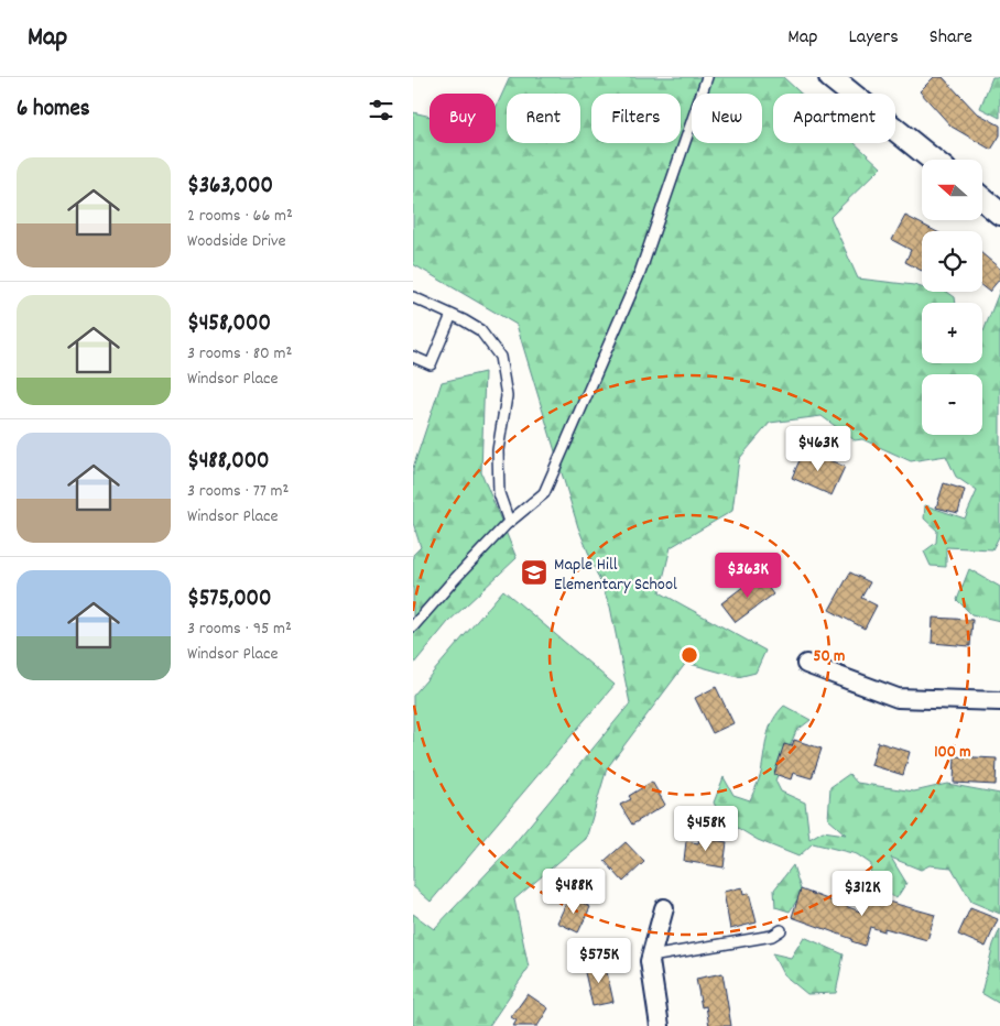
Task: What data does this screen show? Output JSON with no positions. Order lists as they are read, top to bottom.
{
  "places": {
    "school or university": ["Maple Hill Elementary School"]
  },
  "north": "left",
  "page": {
    "header": "Map",
    "nav": ["Map", "Layers", "Share"],
    "heading": "6 homes",
    "chip": [
      "Buy",
      "Rent",
      "Filters",
      "New",
      "Apartment"
    ],
    "list": [
      {
        "name": "$363,000",
        "note": "2 rooms · 66 m² · Woodside Drive"
      },
      {
        "name": "$458,000",
        "note": "3 rooms · 80 m² · Windsor Place"
      },
      {
        "name": "$488,000",
        "note": "3 rooms · 77 m² · Windsor Place"
      },
      {
        "name": "$575,000",
        "note": "3 rooms · 95 m² · Windsor Place"
      }
    ],
    "map_buttons": ["+", "−"],
    "price": [
      "$463K",
      "$363K",
      "$458K",
      "$488K",
      "$312K",
      "$575K"
    ]
  },
  "rings": ["50 m", "100 m"]
}
